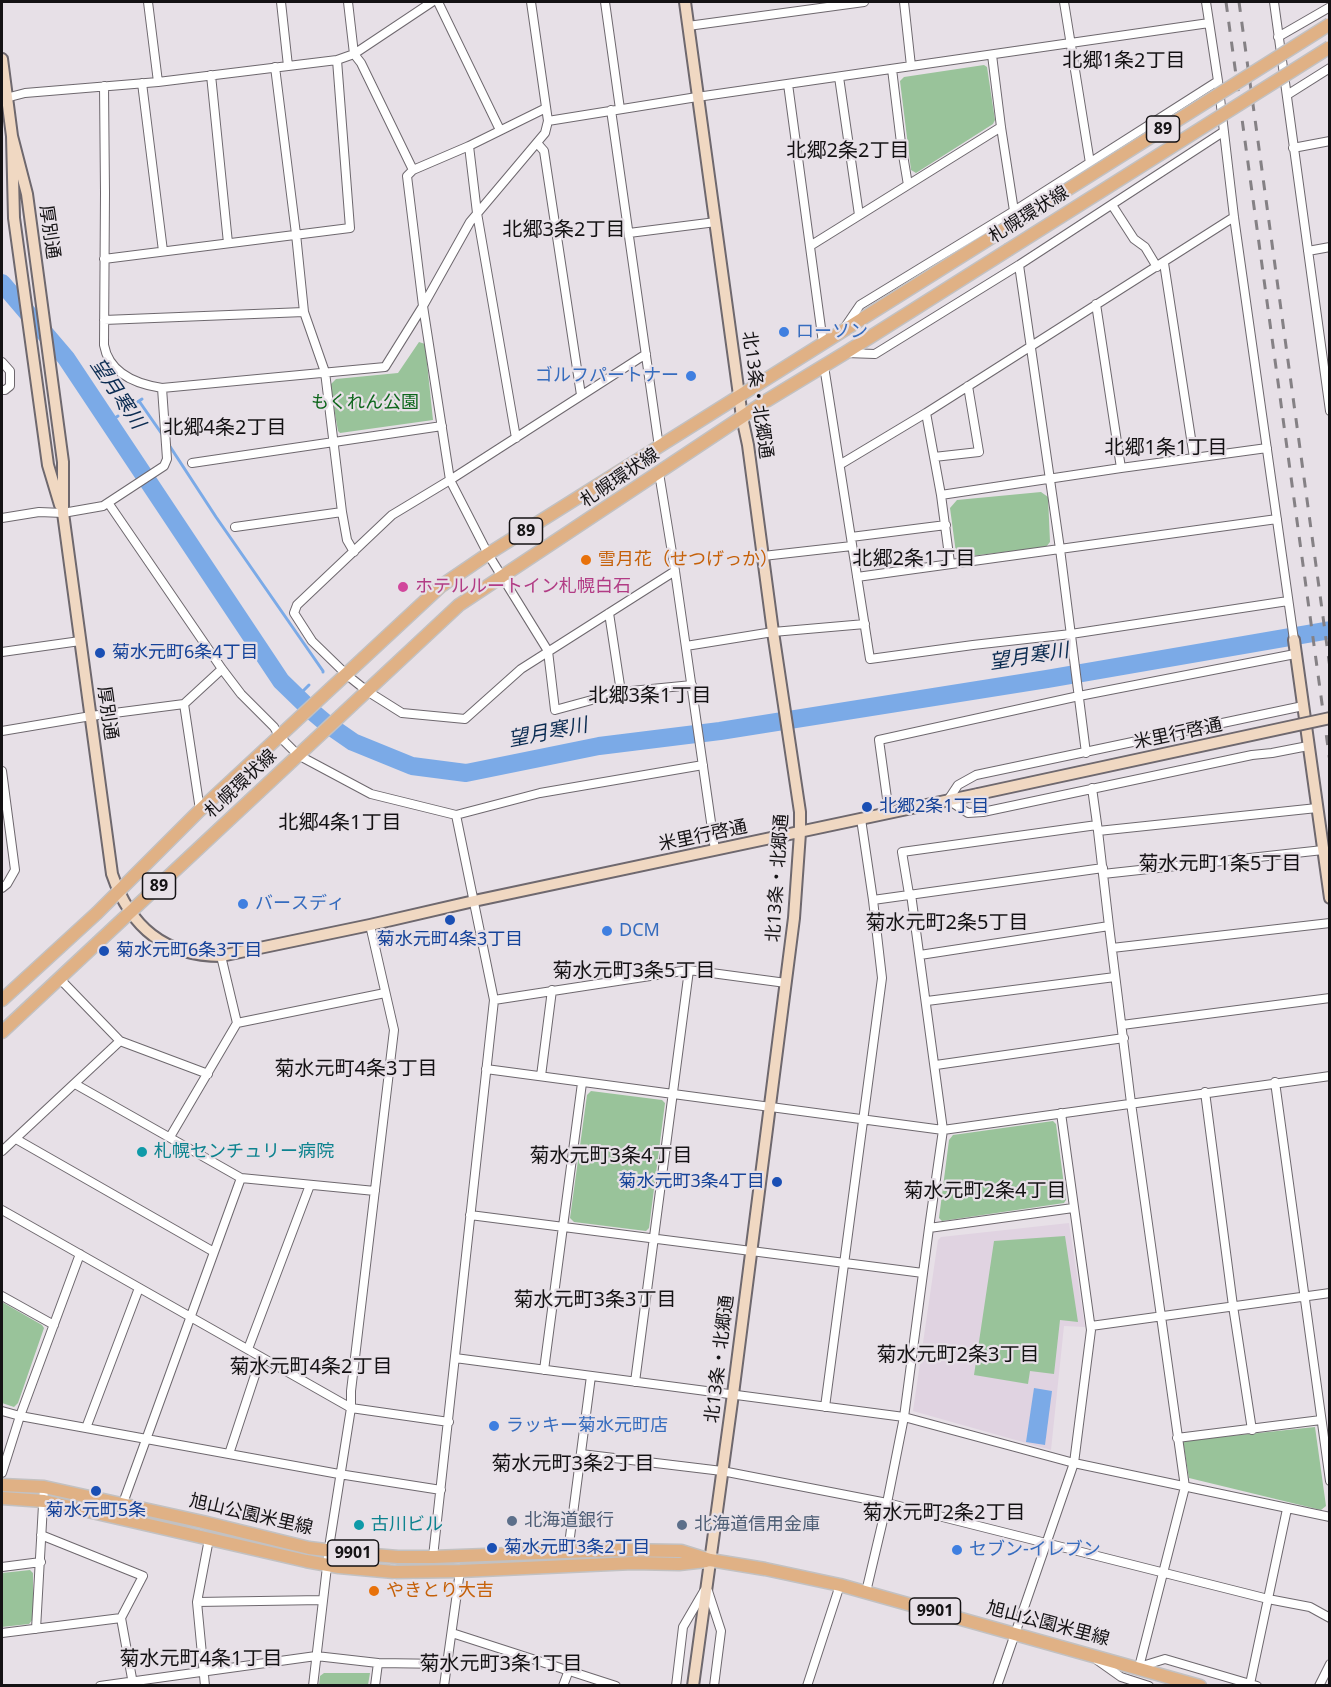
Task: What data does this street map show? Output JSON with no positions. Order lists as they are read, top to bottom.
{
  "streets": {
    "main road": [
      "89",
      "札幌環状線",
      "旭山公園米里線",
      "9901"
    ],
    "street": ["厚別通", "北13条・北郷通", "米里行啓通"]
  },
  "crossings": [
    ["札幌環状線", "厚別通"],
    ["札幌環状線", "北13条・北郷通"],
    ["札幌環状線", "米里行啓通"],
    ["厚別通", "米里行啓通"],
    ["北13条・北郷通", "米里行啓通"],
    ["北13条・北郷通", "旭山公園米里線"]
  ],
  "districts": [
    "北郷1条2丁目",
    "北郷2条2丁目",
    "北郷3条2丁目",
    "北郷4条2丁目",
    "北郷1条1丁目",
    "北郷2条1丁目",
    "北郷3条1丁目",
    "北郷4条1丁目",
    "菊水元町1条5丁目",
    "菊水元町2条5丁目",
    "菊水元町3条5丁目",
    "菊水元町4条3丁目",
    "菊水元町3条4丁目",
    "菊水元町2条4丁目",
    "菊水元町3条3丁目",
    "菊水元町2条3丁目",
    "菊水元町4条2丁目",
    "菊水元町3条2丁目",
    "菊水元町2条2丁目",
    "菊水元町4条1丁目",
    "菊水元町3条1丁目"
  ],
  "water": ["望月寒川"],
  "parks": ["もくれん公園"],
  "places": [
    "ローソン",
    "ゴルフパートナー",
    "雪月花（せつげっか）",
    "ホテルルートイン札幌白石",
    "菊水元町6条4丁目",
    "北郷2条1丁目",
    "バースディ",
    "菊水元町4条3丁目",
    "DCM",
    "菊水元町6条3丁目",
    "札幌センチュリー病院",
    "菊水元町3条4丁目",
    "ラッキー菊水元町店",
    "菊水元町5条",
    "北海道銀行",
    "古川ビル",
    "北海道信用金庫",
    "菊水元町3条2丁目",
    "セブン-イレブン",
    "やきとり大吉"
  ]
}
